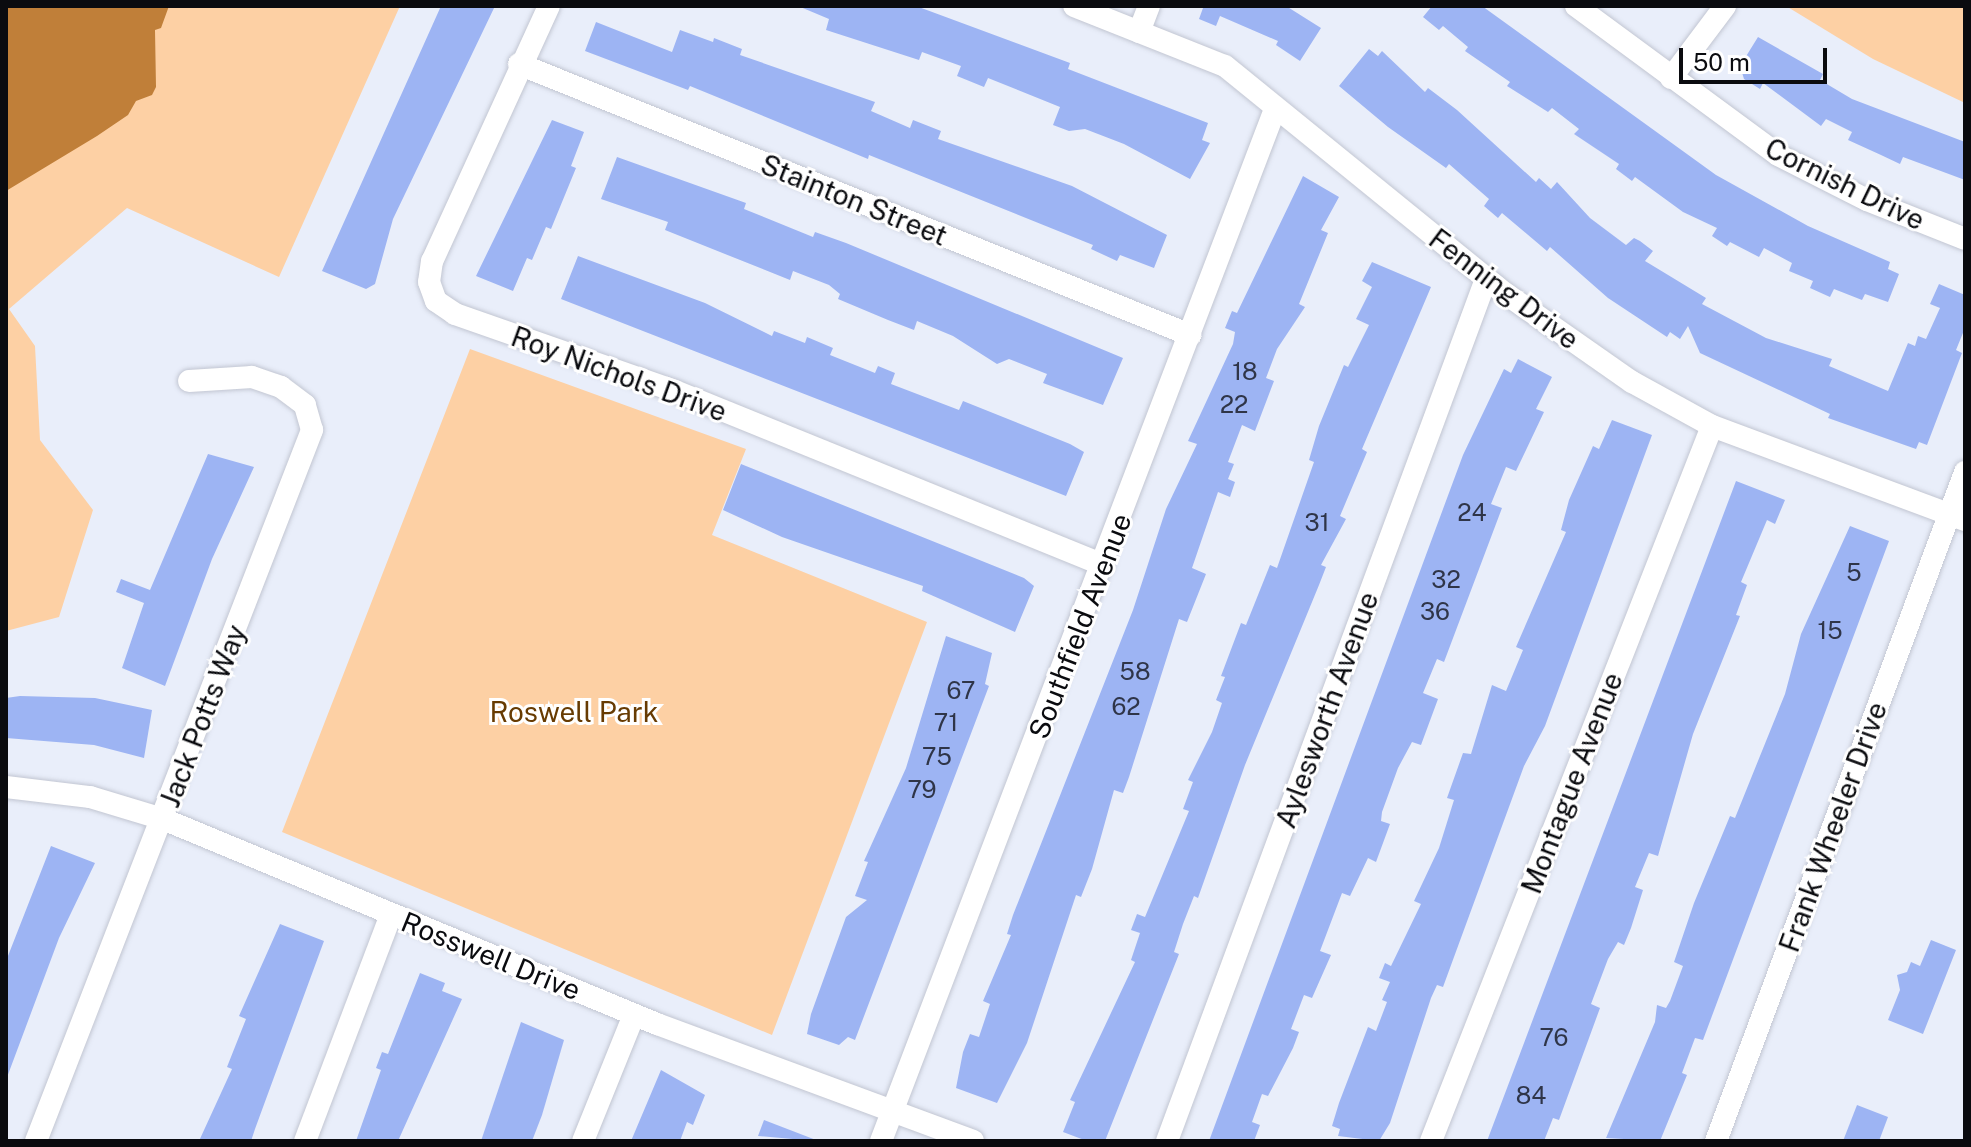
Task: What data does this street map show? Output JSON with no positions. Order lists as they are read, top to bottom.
{
  "streets": {
    "street": [
      "Cornish Drive",
      "Stainton Street",
      "Fenning Drive",
      "Roy Nichols Drive",
      "Southfield Avenue",
      "Aylesworth Avenue",
      "Jack Potts Way",
      "Montague Avenue",
      "Frank Wheeler Drive",
      "Rosswell Drive"
    ]
  },
  "crossings": [
    ["Stainton Street", "Roy Nichols Drive"],
    ["Stainton Street", "Southfield Avenue"],
    ["Fenning Drive", "Southfield Avenue"],
    ["Fenning Drive", "Aylesworth Avenue"],
    ["Fenning Drive", "Montague Avenue"],
    ["Fenning Drive", "Frank Wheeler Drive"],
    ["Roy Nichols Drive", "Southfield Avenue"],
    ["Southfield Avenue", "Rosswell Drive"],
    ["Jack Potts Way", "Rosswell Drive"]
  ],
  "parks": ["Roswell Park"],
  "house_numbers": [
    "18",
    "22",
    "24",
    "31",
    "5",
    "32",
    "36",
    "15",
    "58",
    "67",
    "62",
    "71",
    "75",
    "79",
    "76",
    "84"
  ],
  "scale_bar": "50 m"
}
